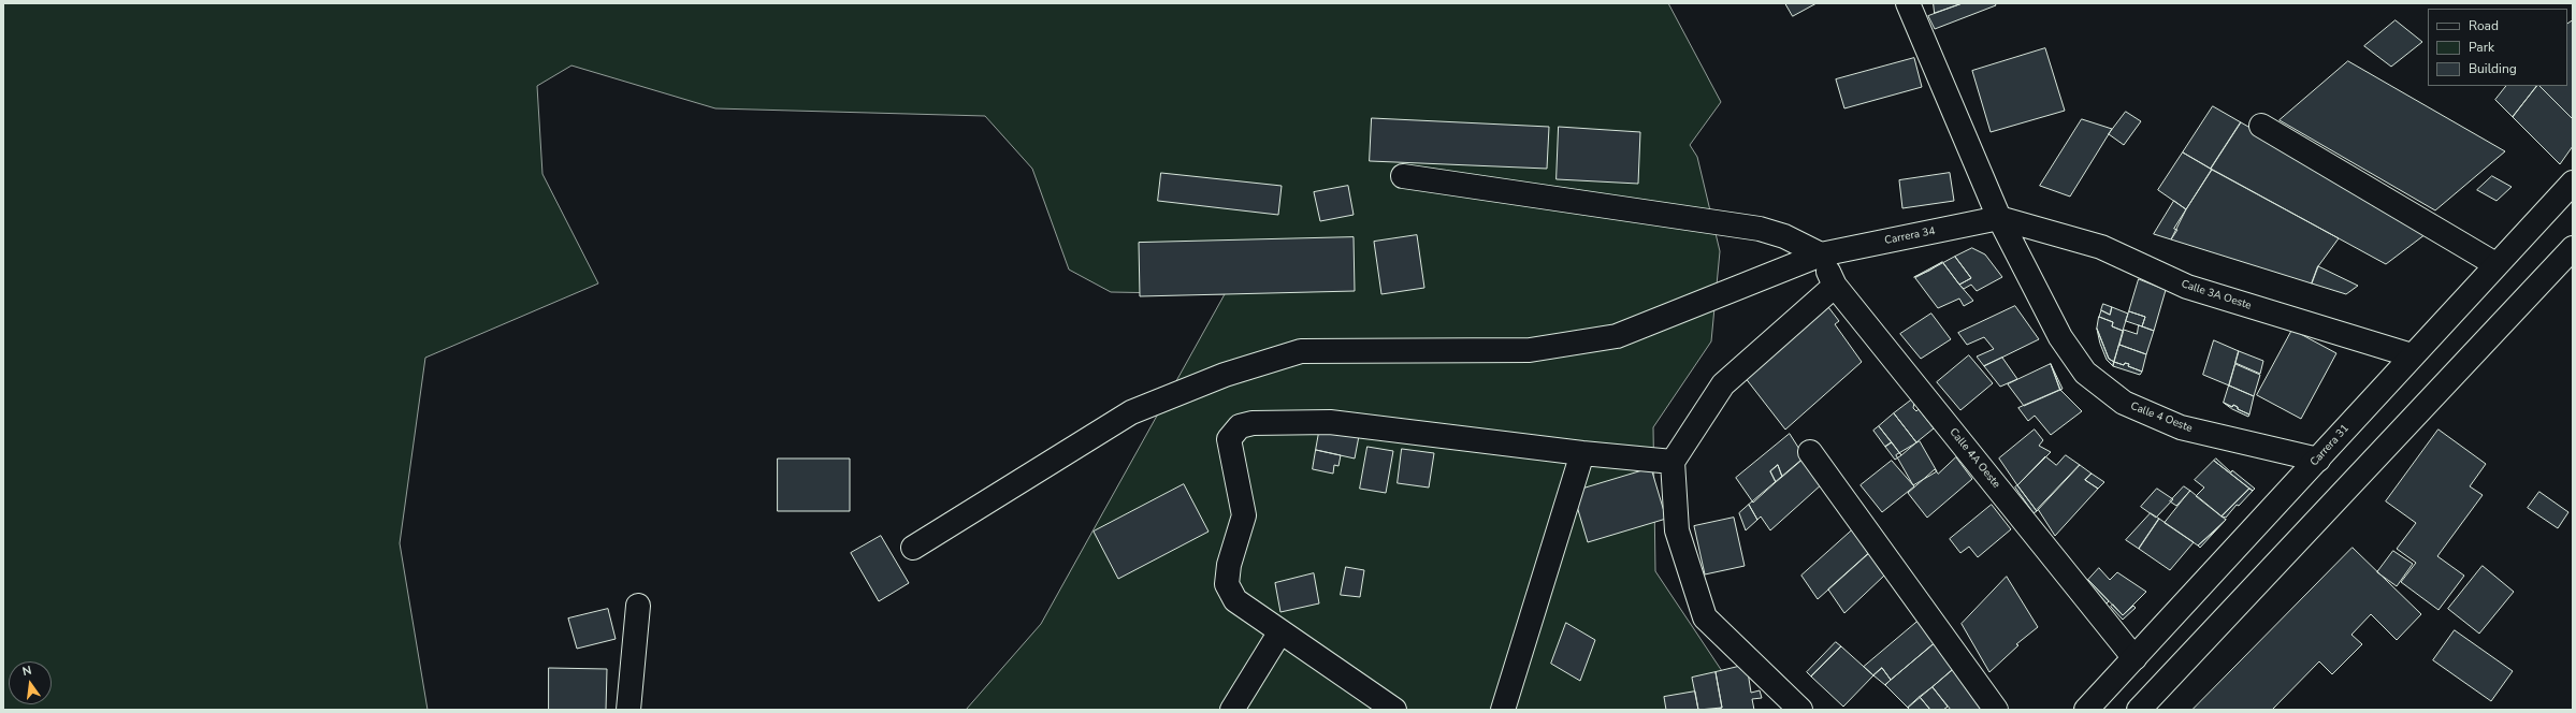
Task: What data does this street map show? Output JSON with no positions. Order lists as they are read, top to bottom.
{
  "streets": {
    "main road": [
      "Carrera 34",
      "Calle 3A Oeste",
      "Calle 4 Oeste",
      "Carrera 31",
      "Calle 4A Oeste"
    ]
  },
  "crossings": [
    ["Carrera 34", "Calle 3A Oeste"],
    ["Carrera 34", "Calle 4 Oeste"],
    ["Carrera 34", "Calle 4A Oeste"],
    ["Calle 3A Oeste", "Calle 4 Oeste"],
    ["Calle 3A Oeste", "Carrera 31"],
    ["Calle 4 Oeste", "Carrera 31"],
    ["Carrera 31", "Calle 4A Oeste"]
  ],
  "legend": ["Road", "Park", "Building"],
  "north": "top"
}
